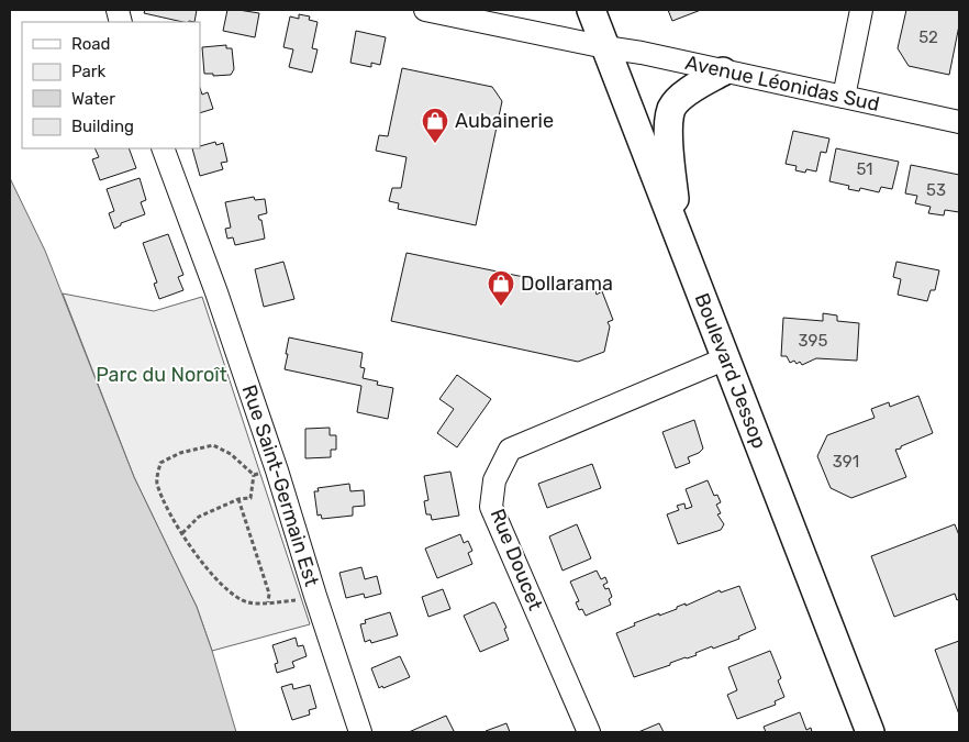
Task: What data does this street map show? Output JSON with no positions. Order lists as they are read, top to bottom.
{
  "streets": {
    "main road": ["Boulevard Jessop"],
    "street": ["Avenue Léonidas Sud", "Rue Saint-Germain Est", "Rue Doucet"]
  },
  "crossings": [
    ["Avenue Léonidas Sud", "Boulevard Jessop"],
    ["Boulevard Jessop", "Rue Doucet"]
  ],
  "parks": ["Parc du Noroît"],
  "places": {
    "shop": ["Aubainerie", "Dollarama"]
  },
  "house_numbers": [
    "52",
    "51",
    "53",
    "395",
    "391"
  ],
  "legend": [
    "Road",
    "Park",
    "Water",
    "Building"
  ]
}
